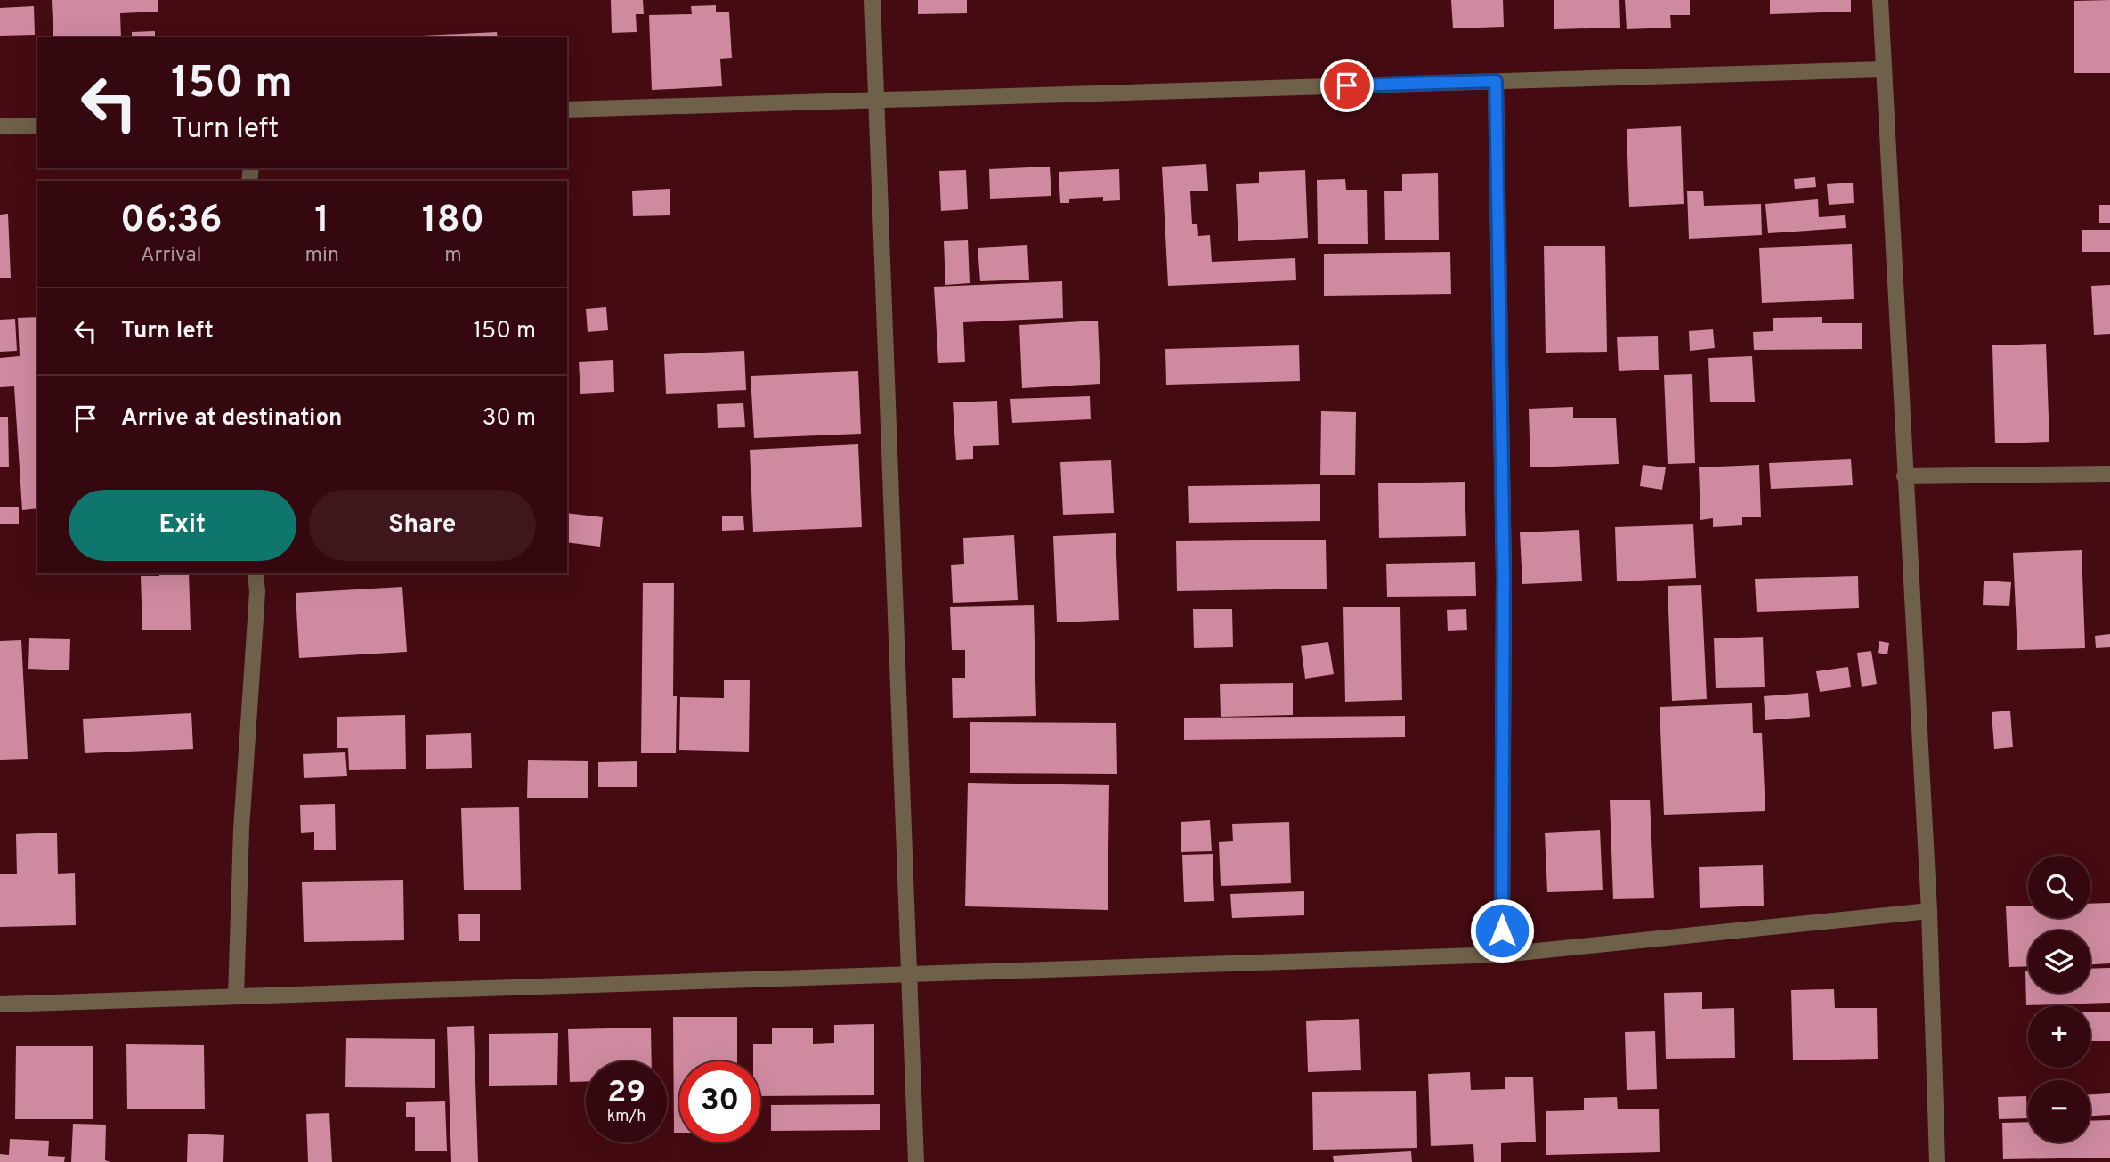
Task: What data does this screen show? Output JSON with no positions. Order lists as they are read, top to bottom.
{
  "page": {
    "turn": ["150 m", "Turn left"],
    "eta": [
      "06:36",
      "Arrival",
      "1",
      "min",
      "180",
      "m"
    ],
    "list": [
      {
        "name": "Turn left",
        "value": "150 m"
      },
      {
        "name": "Arrive at destination",
        "value": "30 m"
      }
    ],
    "buttons": ["Exit", "Share"],
    "map_buttons": ["+", "−"],
    "speed": "29 km/h",
    "limit": "30"
  }
}
